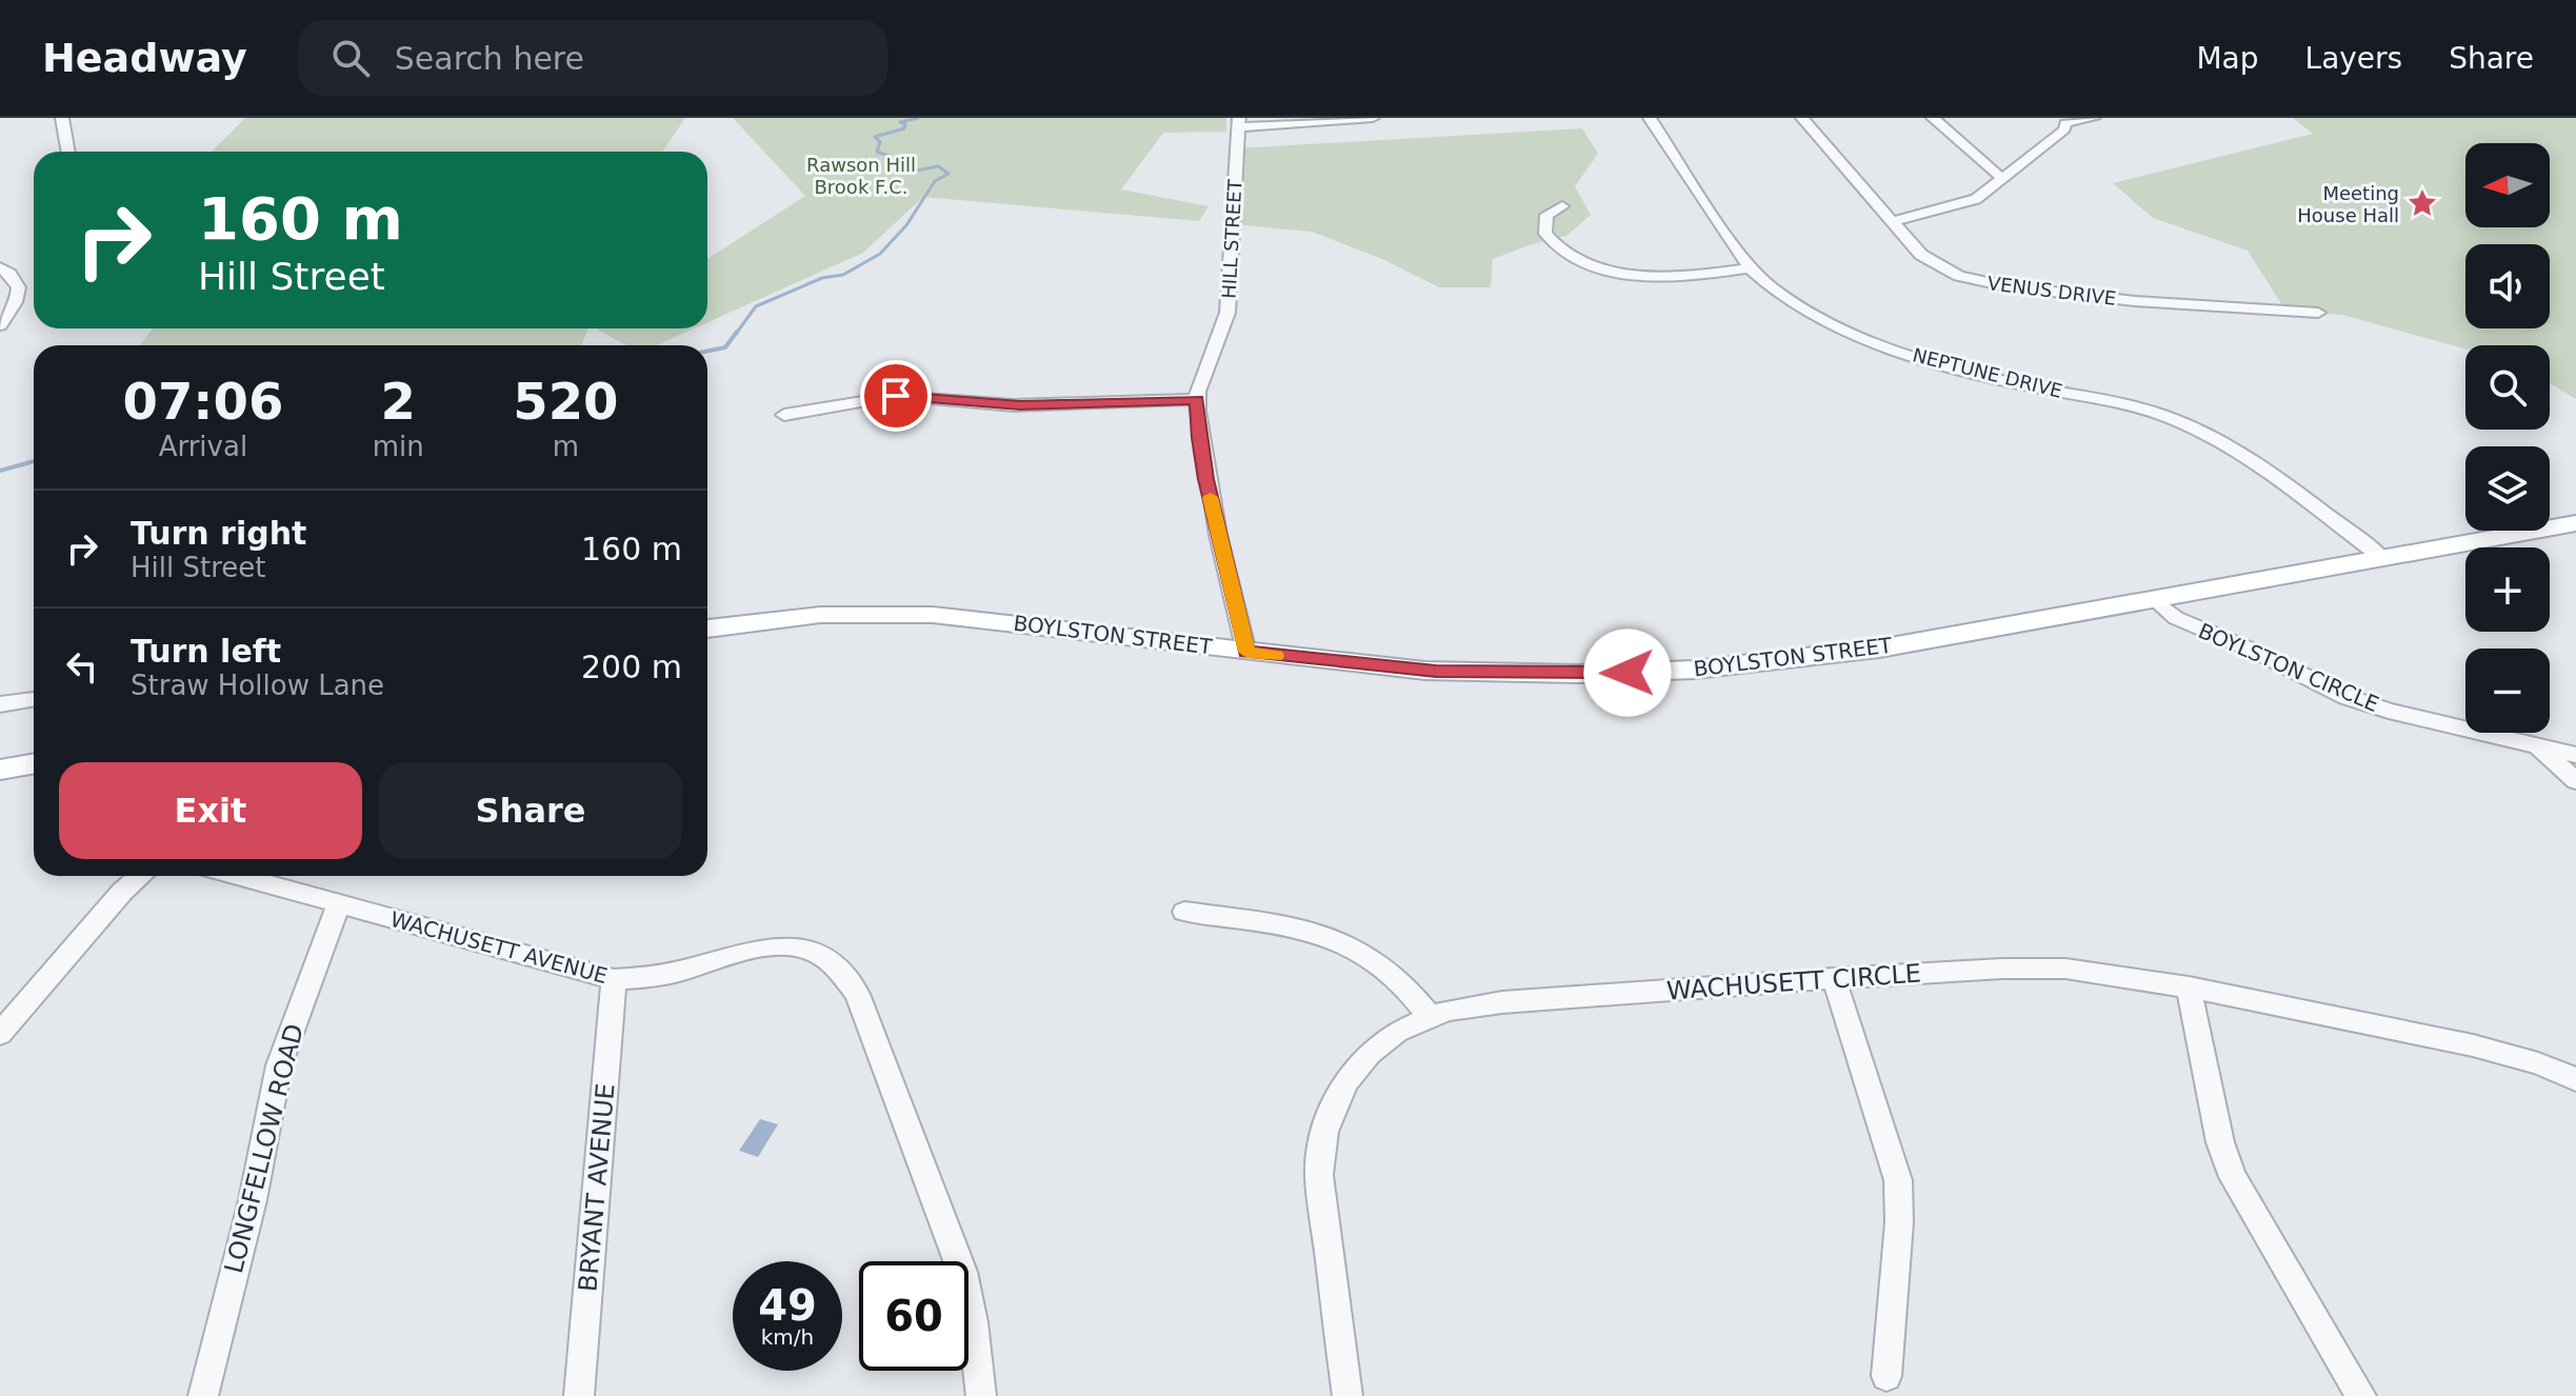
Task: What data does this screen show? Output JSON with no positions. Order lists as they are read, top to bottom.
{
  "streets": {
    "main road": ["BOYLSTON STREET"],
    "street": [
      "HILL STREET",
      "VENUS DRIVE",
      "NEPTUNE DRIVE",
      "BOYLSTON CIRCLE",
      "WACHUSETT AVENUE",
      "WACHUSETT CIRCLE",
      "LONGFELLOW ROAD",
      "BRYANT AVENUE"
    ]
  },
  "crossings": [
    ["HILL STREET", "BOYLSTON STREET"],
    ["NEPTUNE DRIVE", "BOYLSTON STREET"],
    ["BOYLSTON STREET", "BOYLSTON CIRCLE"],
    ["WACHUSETT AVENUE", "LONGFELLOW ROAD"],
    ["WACHUSETT AVENUE", "BRYANT AVENUE"]
  ],
  "parks": ["Rawson Hill Brook F.C."],
  "places": {
    "place": ["Meeting House Hall"]
  },
  "north": "left",
  "page": {
    "header": "Headway",
    "search": "Search here",
    "nav": ["Map", "Layers", "Share"],
    "map_buttons": ["+", "−"],
    "turn": ["160 m", "Hill Street"],
    "eta": [
      "07:06",
      "Arrival",
      "2",
      "min",
      "520",
      "m"
    ],
    "list": [
      {
        "name": "Turn right",
        "note": "Hill Street",
        "value": "160 m"
      },
      {
        "name": "Turn left",
        "note": "Straw Hollow Lane",
        "value": "200 m"
      }
    ],
    "buttons": ["Exit", "Share"],
    "speed": "49 km/h",
    "limit": "60"
  }
}
